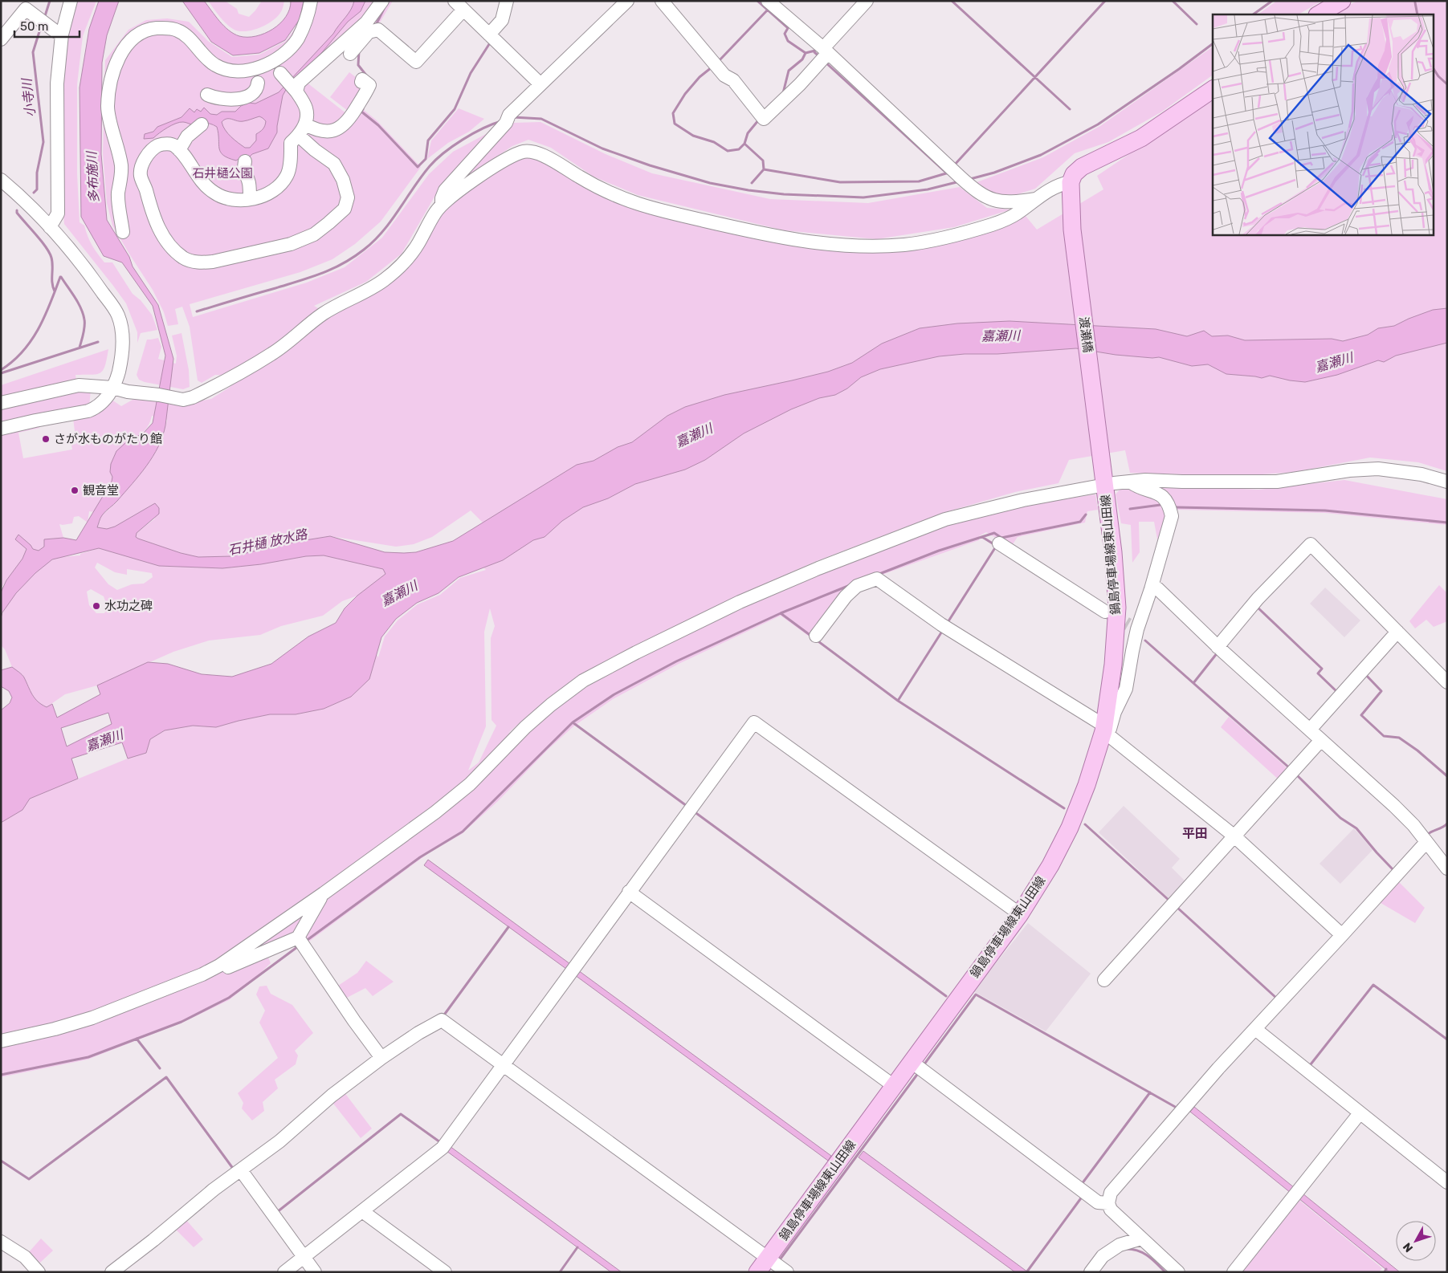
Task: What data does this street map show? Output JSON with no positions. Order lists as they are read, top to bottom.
{
  "streets": {
    "main road": ["渡瀬橋", "鍋島停車場線東山田線"]
  },
  "crossings": [
    ["渡瀬橋", "鍋島停車場線東山田線"]
  ],
  "districts": ["平田"],
  "water": [
    "小寺川",
    "多布施川",
    "嘉瀬川",
    "石井樋 放水路"
  ],
  "parks": ["石井樋公園"],
  "places": ["さが水ものがたり館", "観音堂", "水功之碑"],
  "scale_bar": "50 m",
  "north": "bottom left"
}
